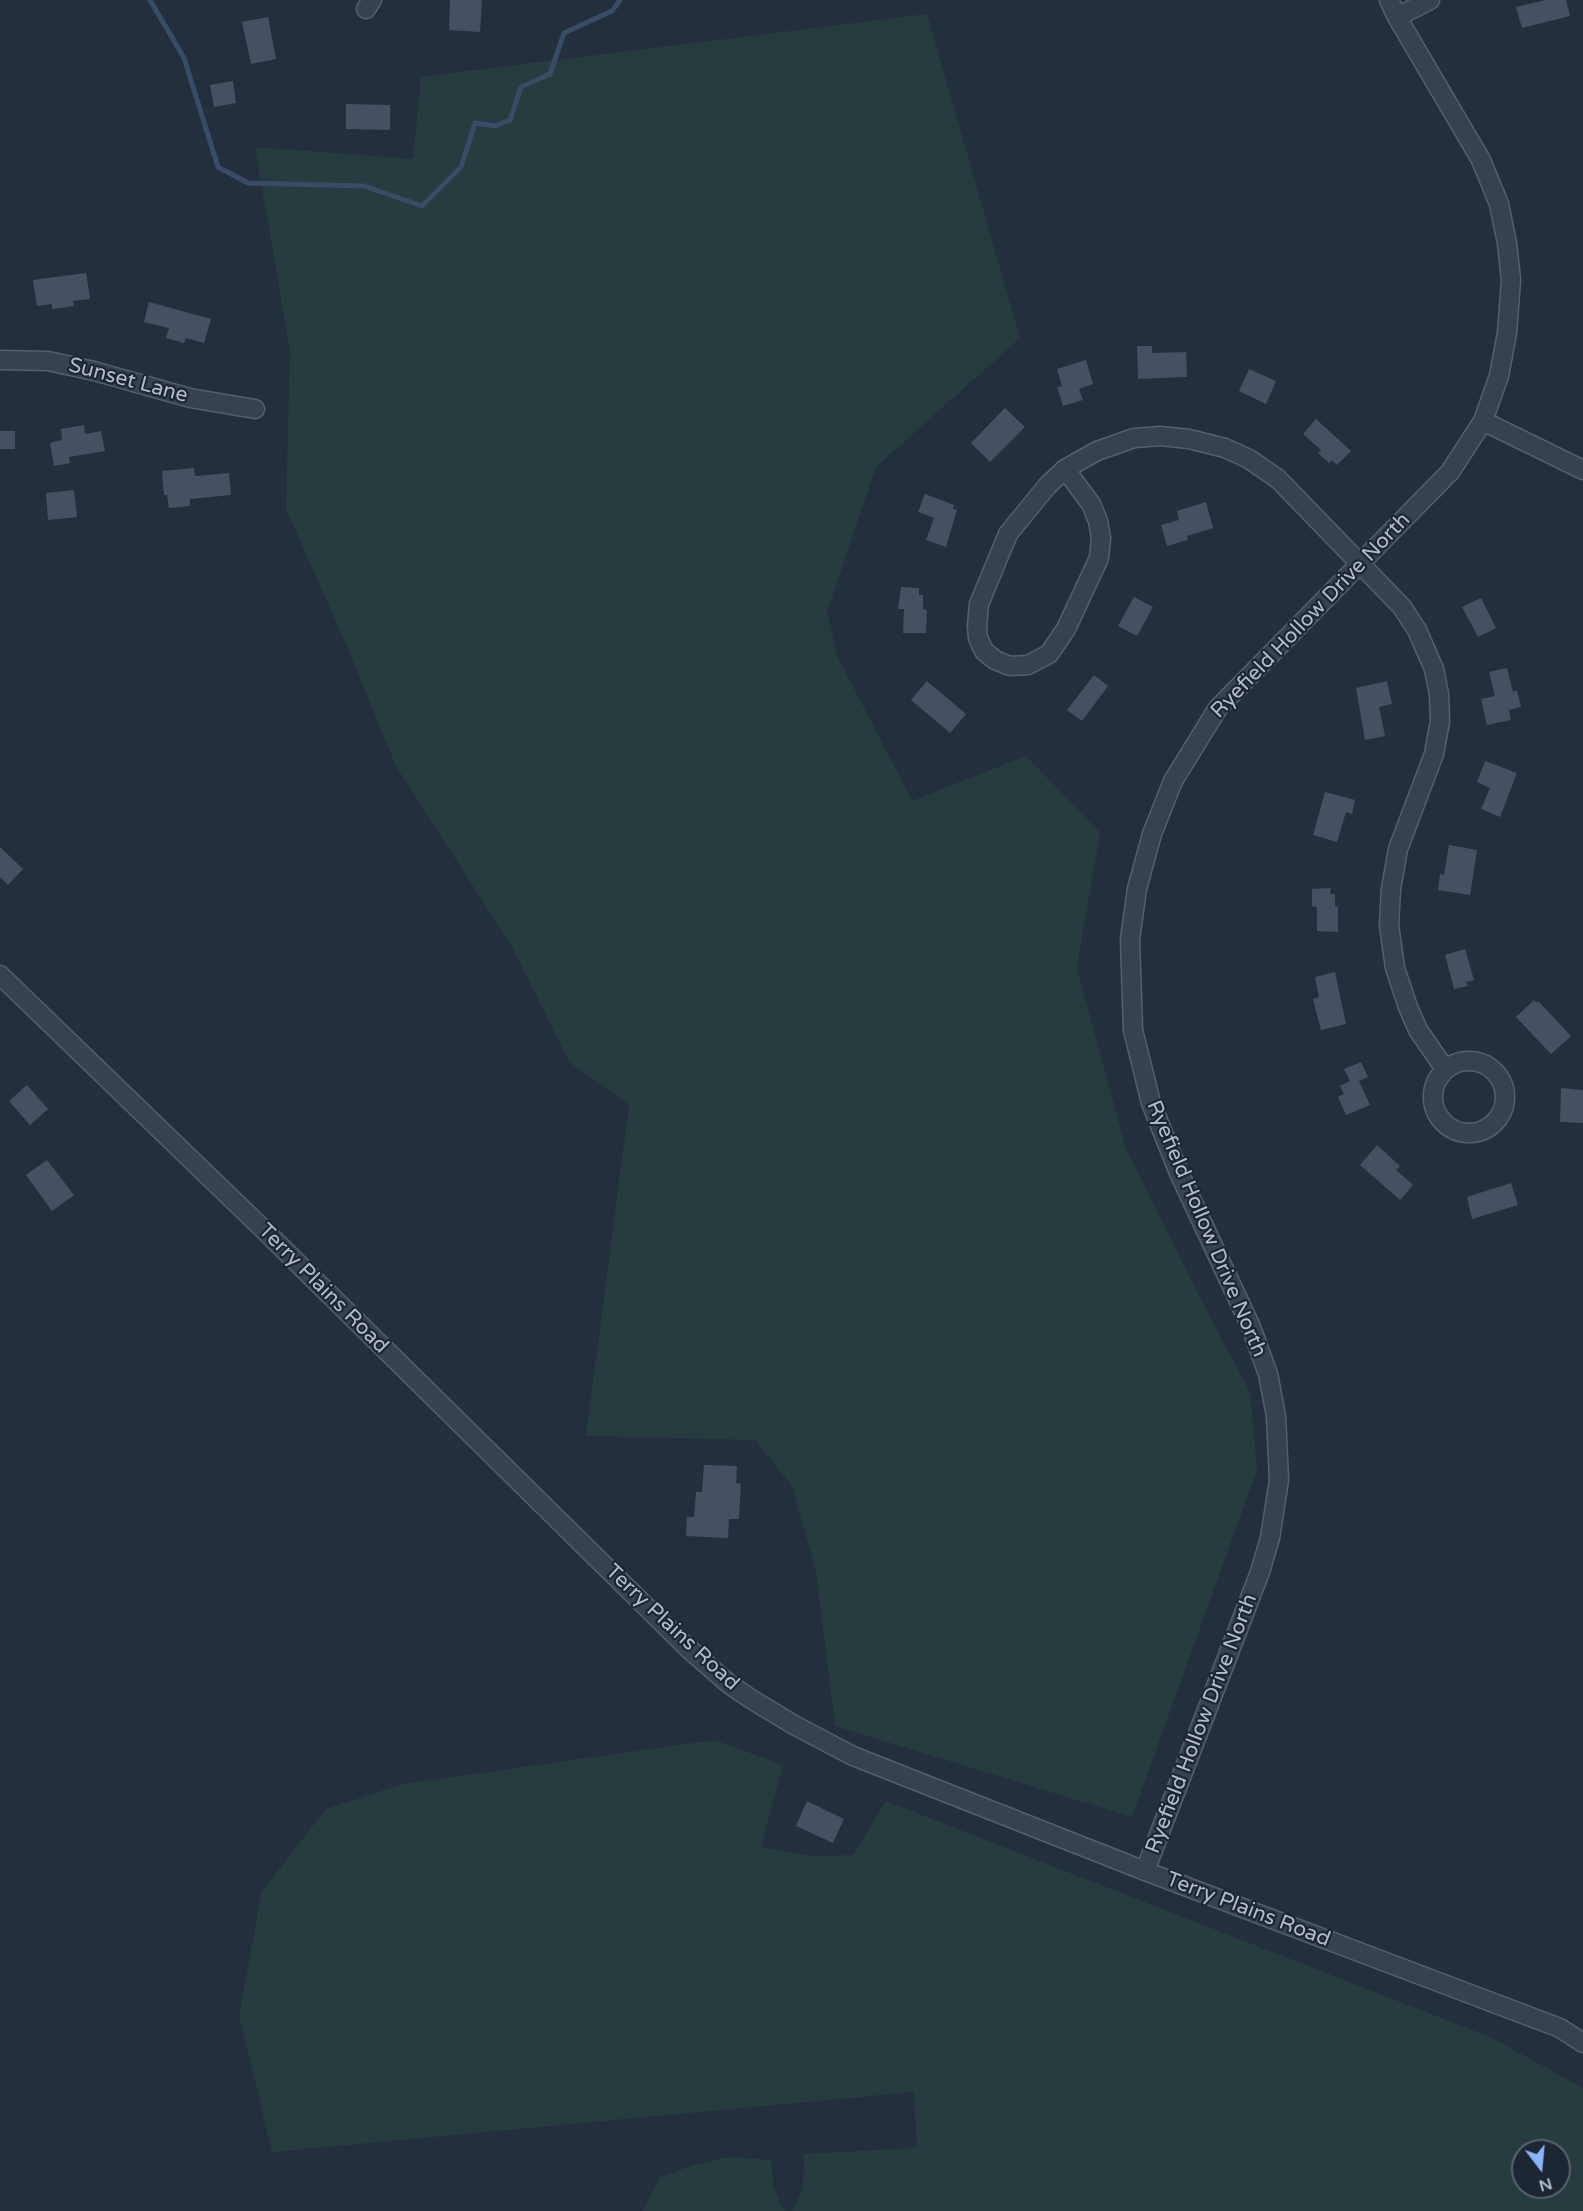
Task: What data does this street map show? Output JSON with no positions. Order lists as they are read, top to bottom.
{
  "streets": {
    "street": ["Sunset Lane", "Ryefield Hollow Drive North", "Terry Plains Road"]
  },
  "crossings": [
    ["Ryefield Hollow Drive North", "Terry Plains Road"]
  ],
  "north": "bottom"
}
